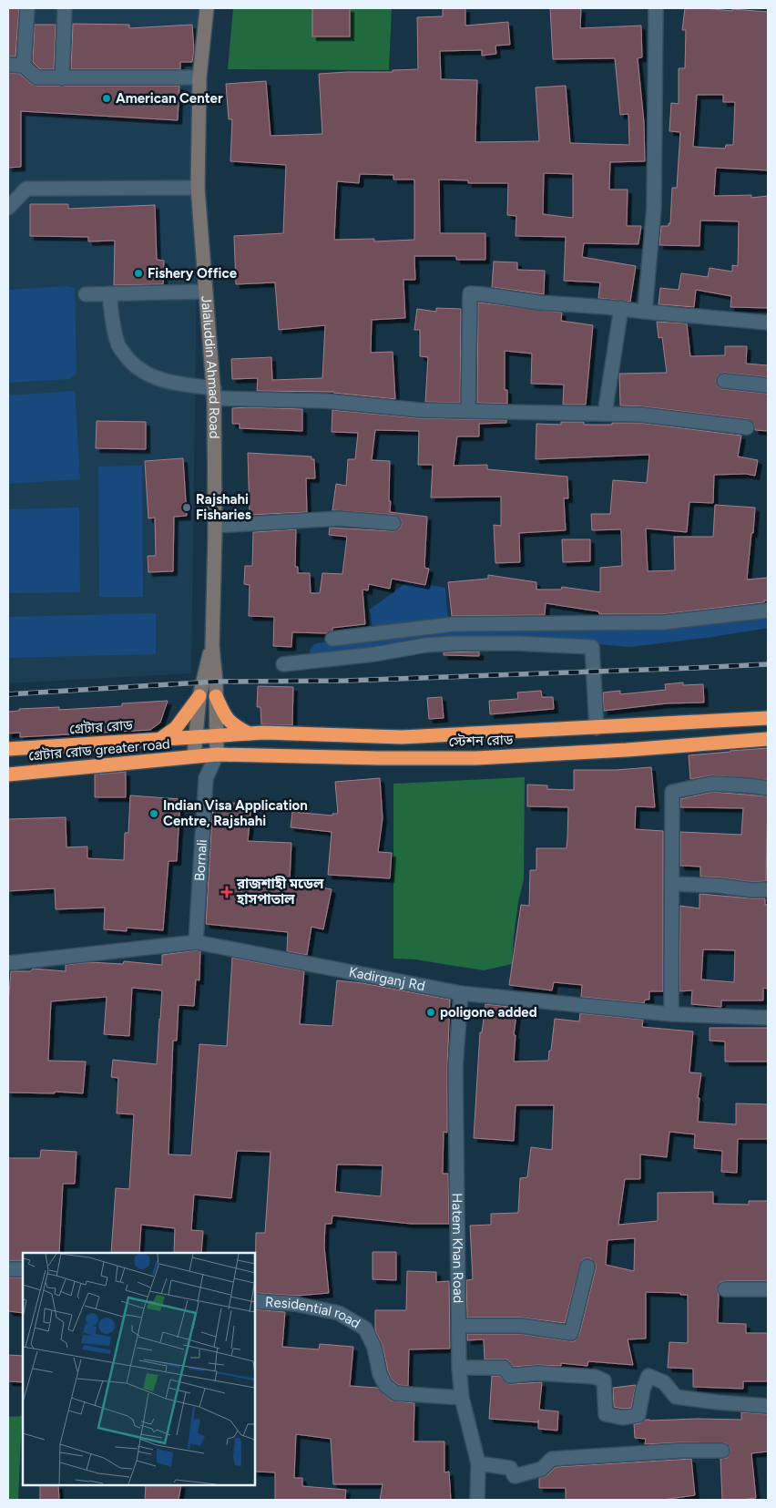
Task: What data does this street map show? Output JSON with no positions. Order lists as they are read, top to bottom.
{
  "streets": {
    "highway": ["গ্রেটার রোড", "স্টেশন রোড", "গ্রেটার রোড greater road"],
    "street": [
      "Jalaluddin Ahmad Road",
      "Bornali",
      "Kadirganj Rd",
      "Hatem Khan Road",
      "Residential road"
    ]
  },
  "crossings": [
    ["Jalaluddin Ahmad Road", "গ্রেটার রোড"],
    ["Jalaluddin Ahmad Road", "স্টেশন রোড"],
    ["Jalaluddin Ahmad Road", "Bornali"],
    ["গ্রেটার রোড", "স্টেশন রোড"],
    ["স্টেশন রোড", "গ্রেটার রোড greater road"],
    ["স্টেশন রোড", "Bornali"],
    ["Bornali", "Kadirganj Rd"],
    ["Kadirganj Rd", "Hatem Khan Road"],
    ["Hatem Khan Road", "Residential road"]
  ],
  "places": {
    "other": [
      "American Center",
      "Fishery Office",
      "Rajshahi Fisharies",
      "Indian Visa Application Centre, Rajshahi",
      "poligone added"
    ],
    "health": ["রাজশাহী মডেল হাসপাতাল"]
  }
}
